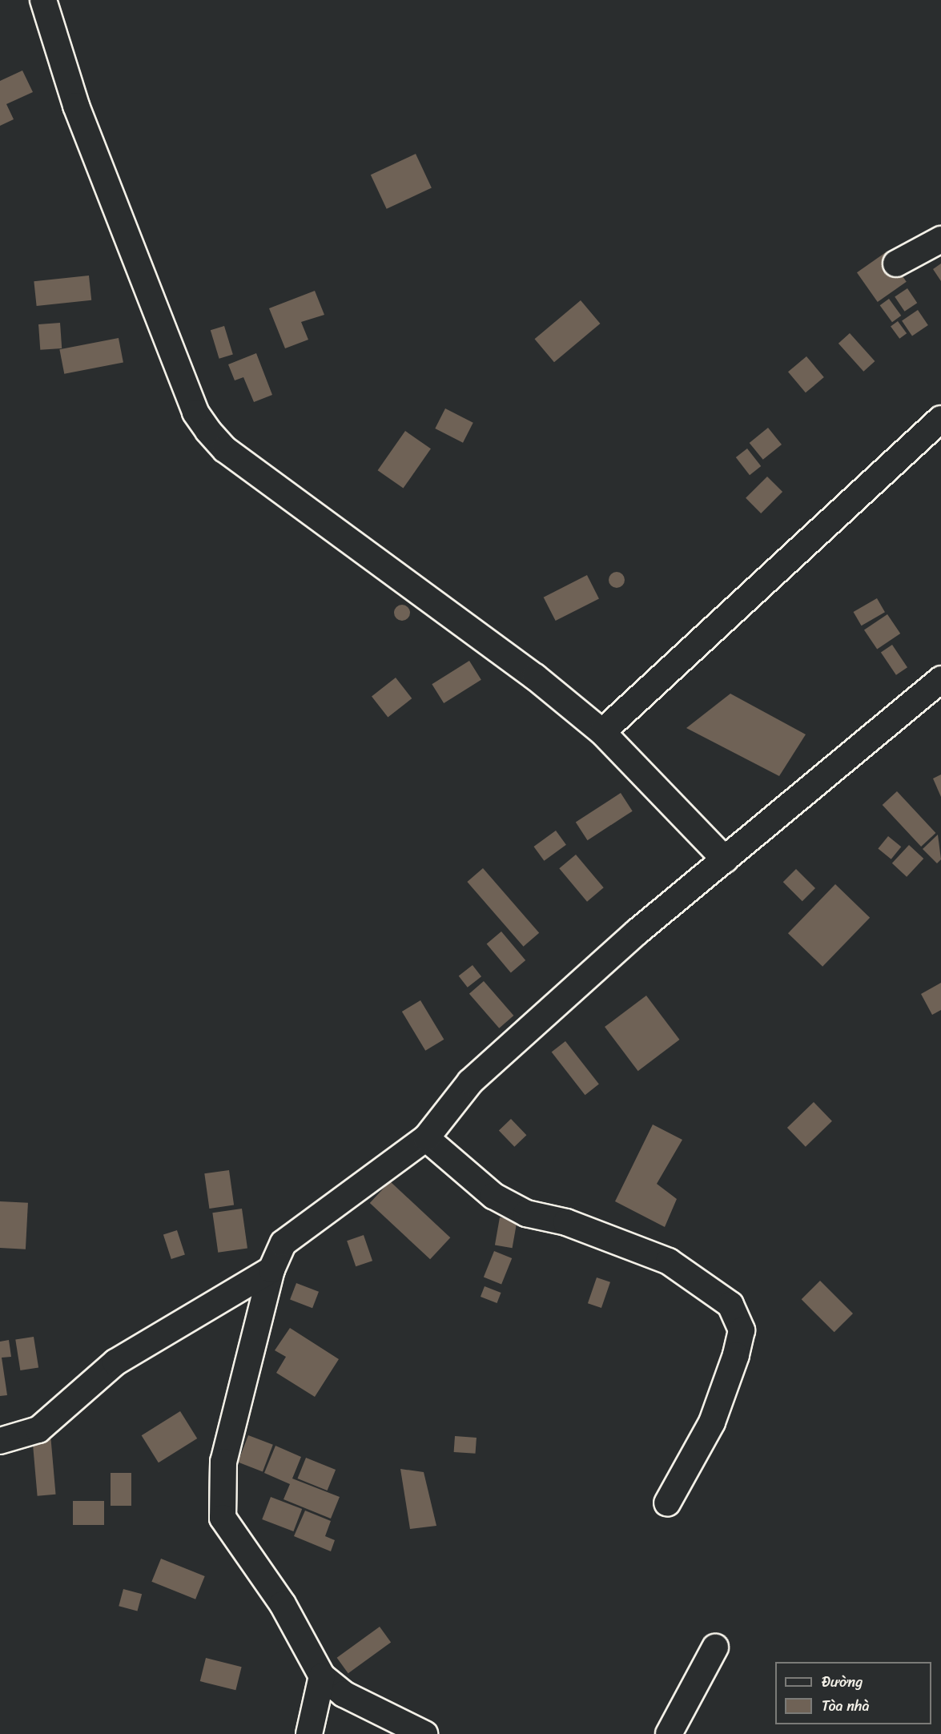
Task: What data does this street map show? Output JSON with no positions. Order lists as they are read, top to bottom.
{
  "legend": ["Đường", "Tòa nhà"]
}
